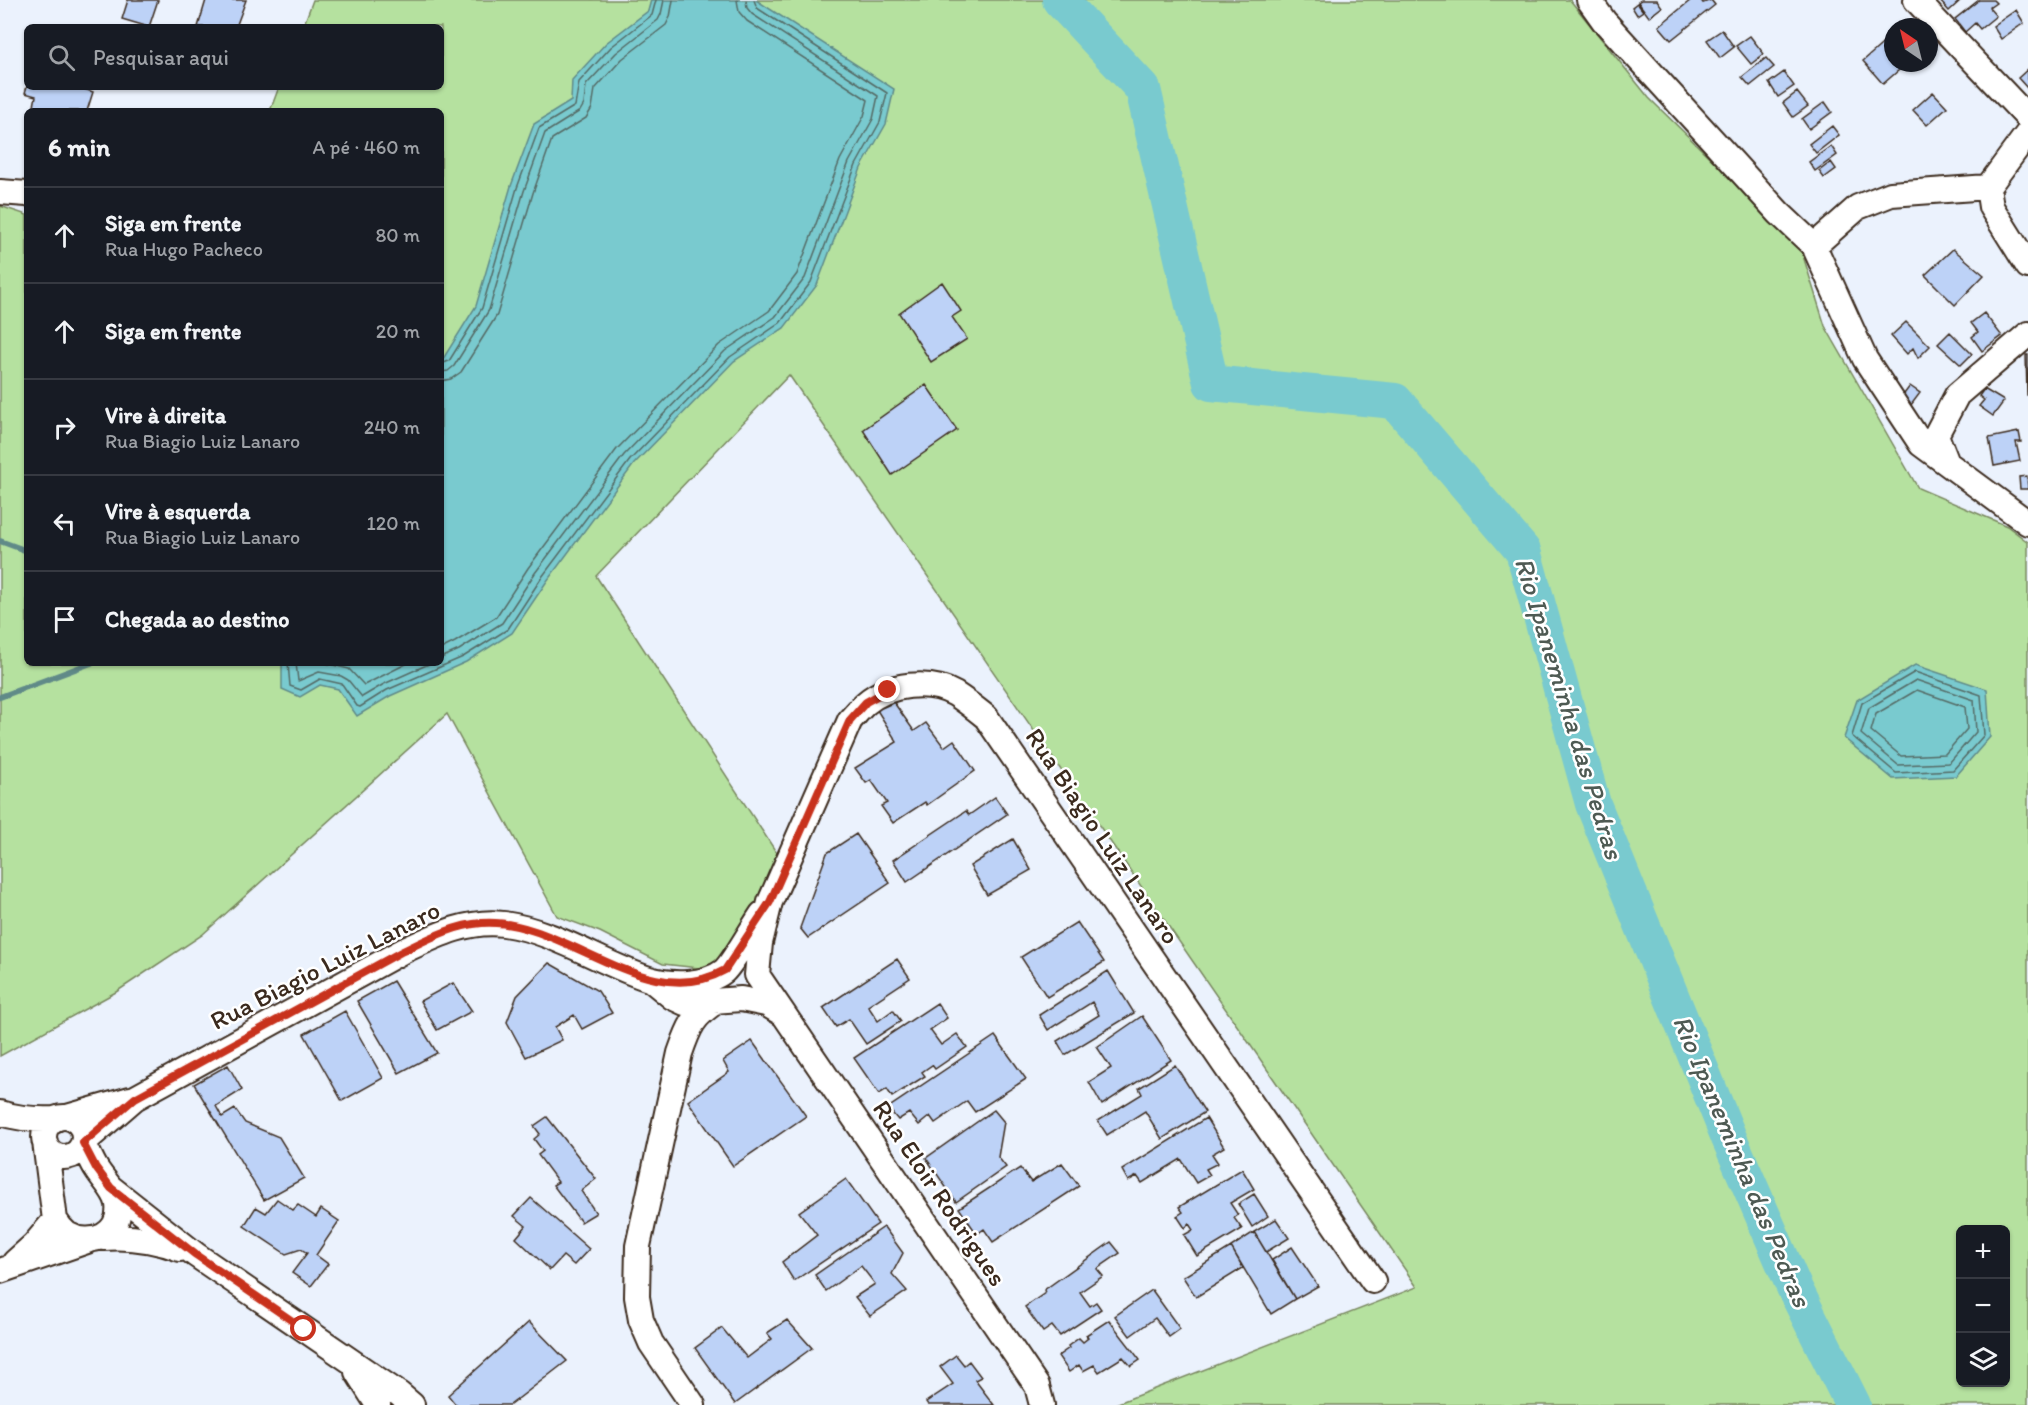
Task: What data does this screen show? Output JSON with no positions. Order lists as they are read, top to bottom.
{
  "streets": {
    "street": ["Rua Biagio Luiz Lanaro", "Rua Eloir Rodrigues"]
  },
  "crossings": [
    ["Rua Biagio Luiz Lanaro", "Rua Eloir Rodrigues"]
  ],
  "water": ["Rio Ipaneminha das Pedras"],
  "north": "top left",
  "page": {
    "search": "Pesquisar aqui",
    "heading": ["6 min", "A pé · 460 m"],
    "list": [
      ["Siga em frente", "Rua Hugo Pacheco", "80 m"],
      ["Siga em frente", "20 m"],
      ["Vire à direita", "Rua Biagio Luiz Lanaro", "240 m"],
      ["Vire à esquerda", "Rua Biagio Luiz Lanaro", "120 m"],
      "Chegada ao destino"
    ],
    "map_buttons": ["+", "−"]
  }
}
